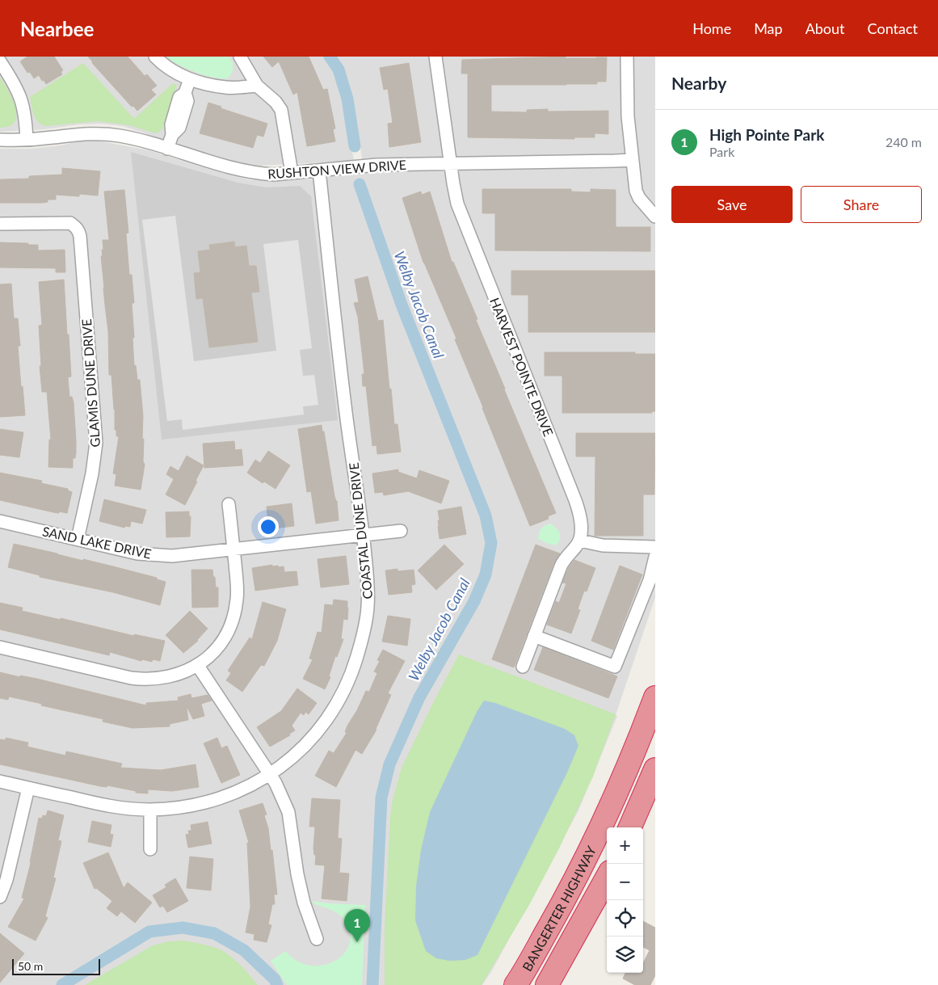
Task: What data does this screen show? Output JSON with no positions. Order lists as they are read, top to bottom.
{
  "streets": {
    "highway": ["BANGERTER HIGHWAY"],
    "street": [
      "RUSHTON VIEW DRIVE",
      "HARVEST POINTE DRIVE",
      "GLAMIS DUNE DRIVE",
      "COASTAL DUNE DRIVE",
      "SAND LAKE DRIVE"
    ]
  },
  "crossings": [
    ["RUSHTON VIEW DRIVE", "HARVEST POINTE DRIVE"],
    ["RUSHTON VIEW DRIVE", "COASTAL DUNE DRIVE"],
    ["GLAMIS DUNE DRIVE", "SAND LAKE DRIVE"],
    ["COASTAL DUNE DRIVE", "SAND LAKE DRIVE"]
  ],
  "water": ["Welby Jacob Canal"],
  "scale_bar": "50 m",
  "page": {
    "header": "Nearbee",
    "nav": [
      "Home",
      "Map",
      "About",
      "Contact"
    ],
    "heading": "Nearby",
    "list": [
      {
        "mark": "1",
        "name": "High Pointe Park",
        "note": "Park",
        "value": "240 m"
      }
    ],
    "buttons": ["Save", "Share"],
    "map_buttons": ["+", "−"],
    "pins": "1",
    "scale": "50 m"
  }
}
